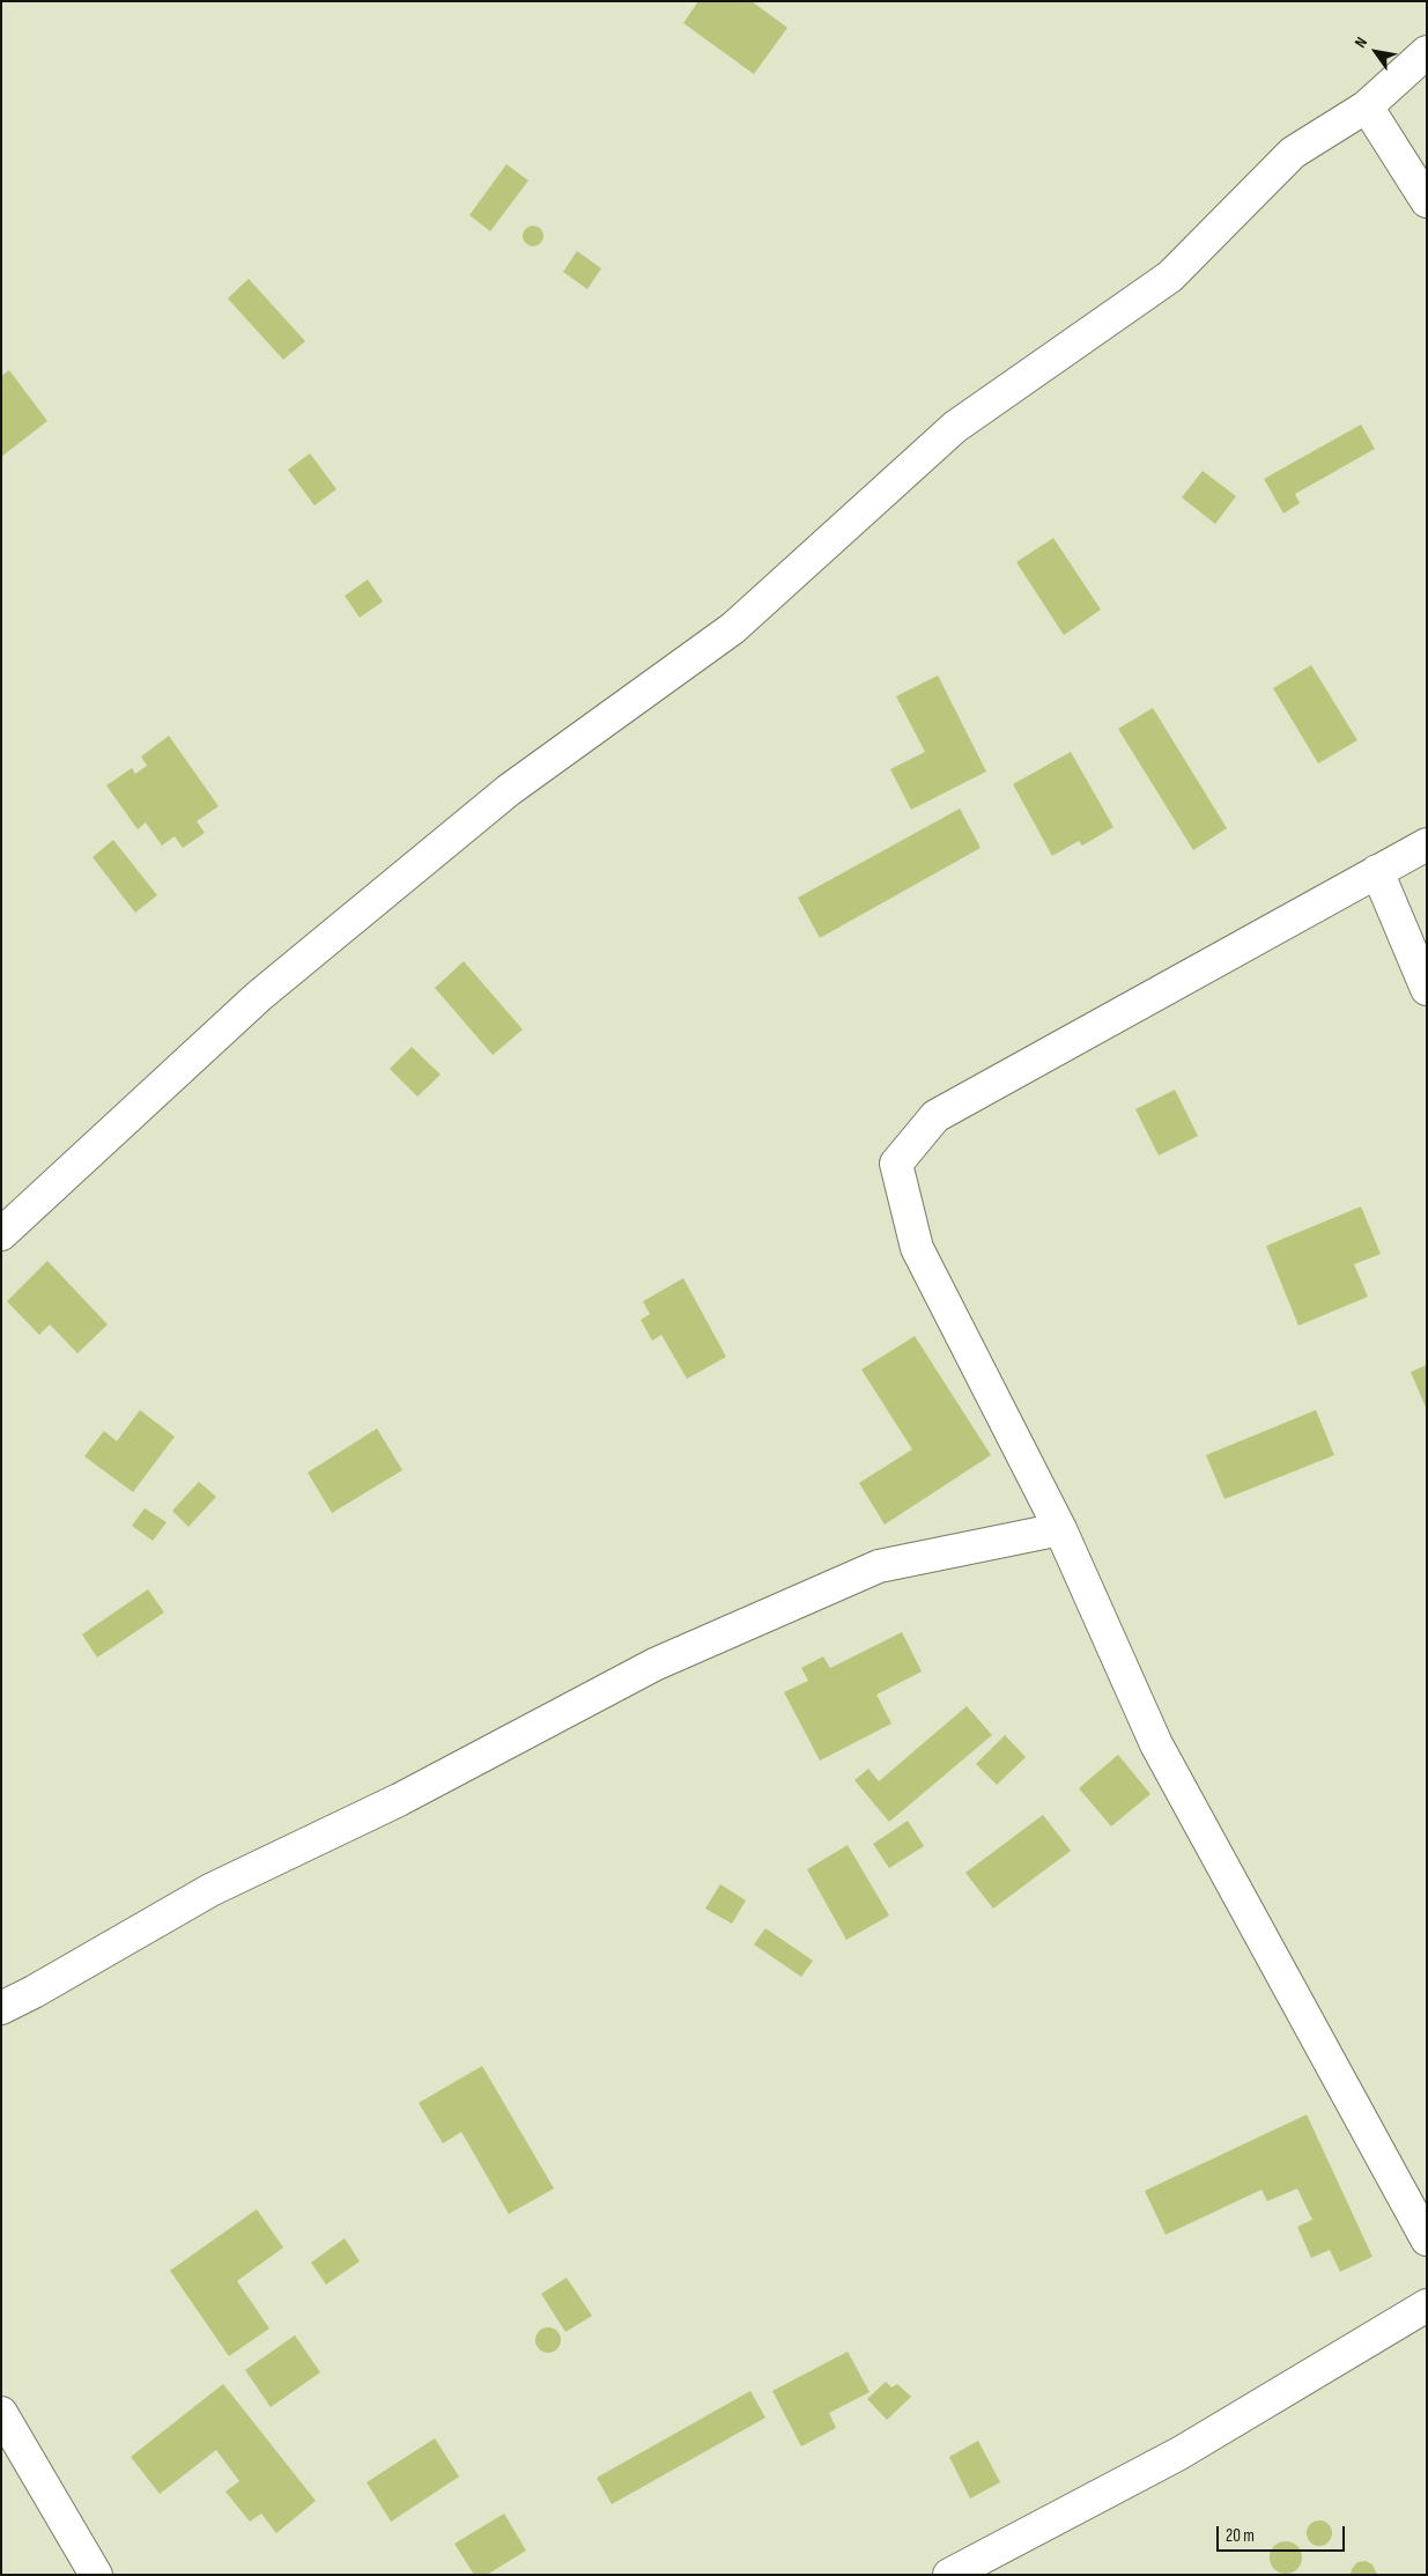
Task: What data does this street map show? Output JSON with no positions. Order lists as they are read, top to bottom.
{
  "scale_bar": "20 m",
  "north": "top left"
}
